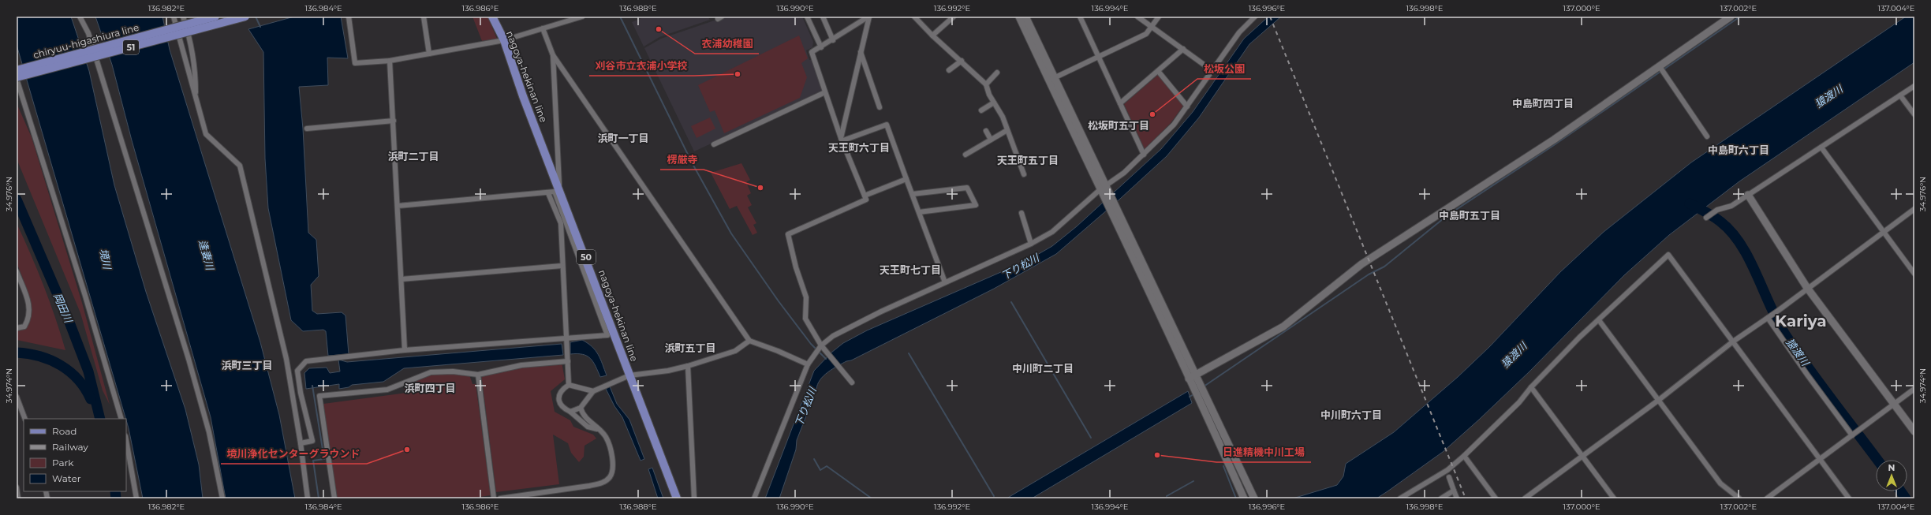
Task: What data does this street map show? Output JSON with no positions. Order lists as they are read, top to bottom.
{
  "streets": {
    "main road": [
      "chiryuu-higashiura line",
      "51",
      "nagoya-hekinan line",
      "50"
    ]
  },
  "districts": [
    "中島町四丁目",
    "松坂町五丁目",
    "浜町一丁目",
    "天王町六丁目",
    "中島町六丁目",
    "浜町二丁目",
    "天王町五丁目",
    "中島町五丁目",
    "天王町七丁目",
    "Kariya",
    "浜町五丁目",
    "浜町三丁目",
    "中川町二丁目",
    "浜町四丁目",
    "中川町六丁目"
  ],
  "water": [
    "猿渡川",
    "逢妻川",
    "境川",
    "下り松川",
    "岡田川"
  ],
  "places": [
    "衣浦幼稚園",
    "刈谷市立衣浦小学校",
    "松坂公園",
    "楞厳寺",
    "境川浄化センターグラウンド",
    "日進精機中川工場"
  ],
  "legend": [
    "Road",
    "Railway",
    "Park",
    "Water"
  ],
  "north": "top",
  "coordinates": [
    "136.982°E",
    "136.984°E",
    "136.986°E",
    "136.988°E",
    "136.990°E",
    "136.992°E",
    "136.994°E",
    "136.996°E",
    "136.998°E",
    "137.000°E",
    "137.002°E",
    "137.004°E",
    "34.976°N",
    "34.974°N"
  ]
}
